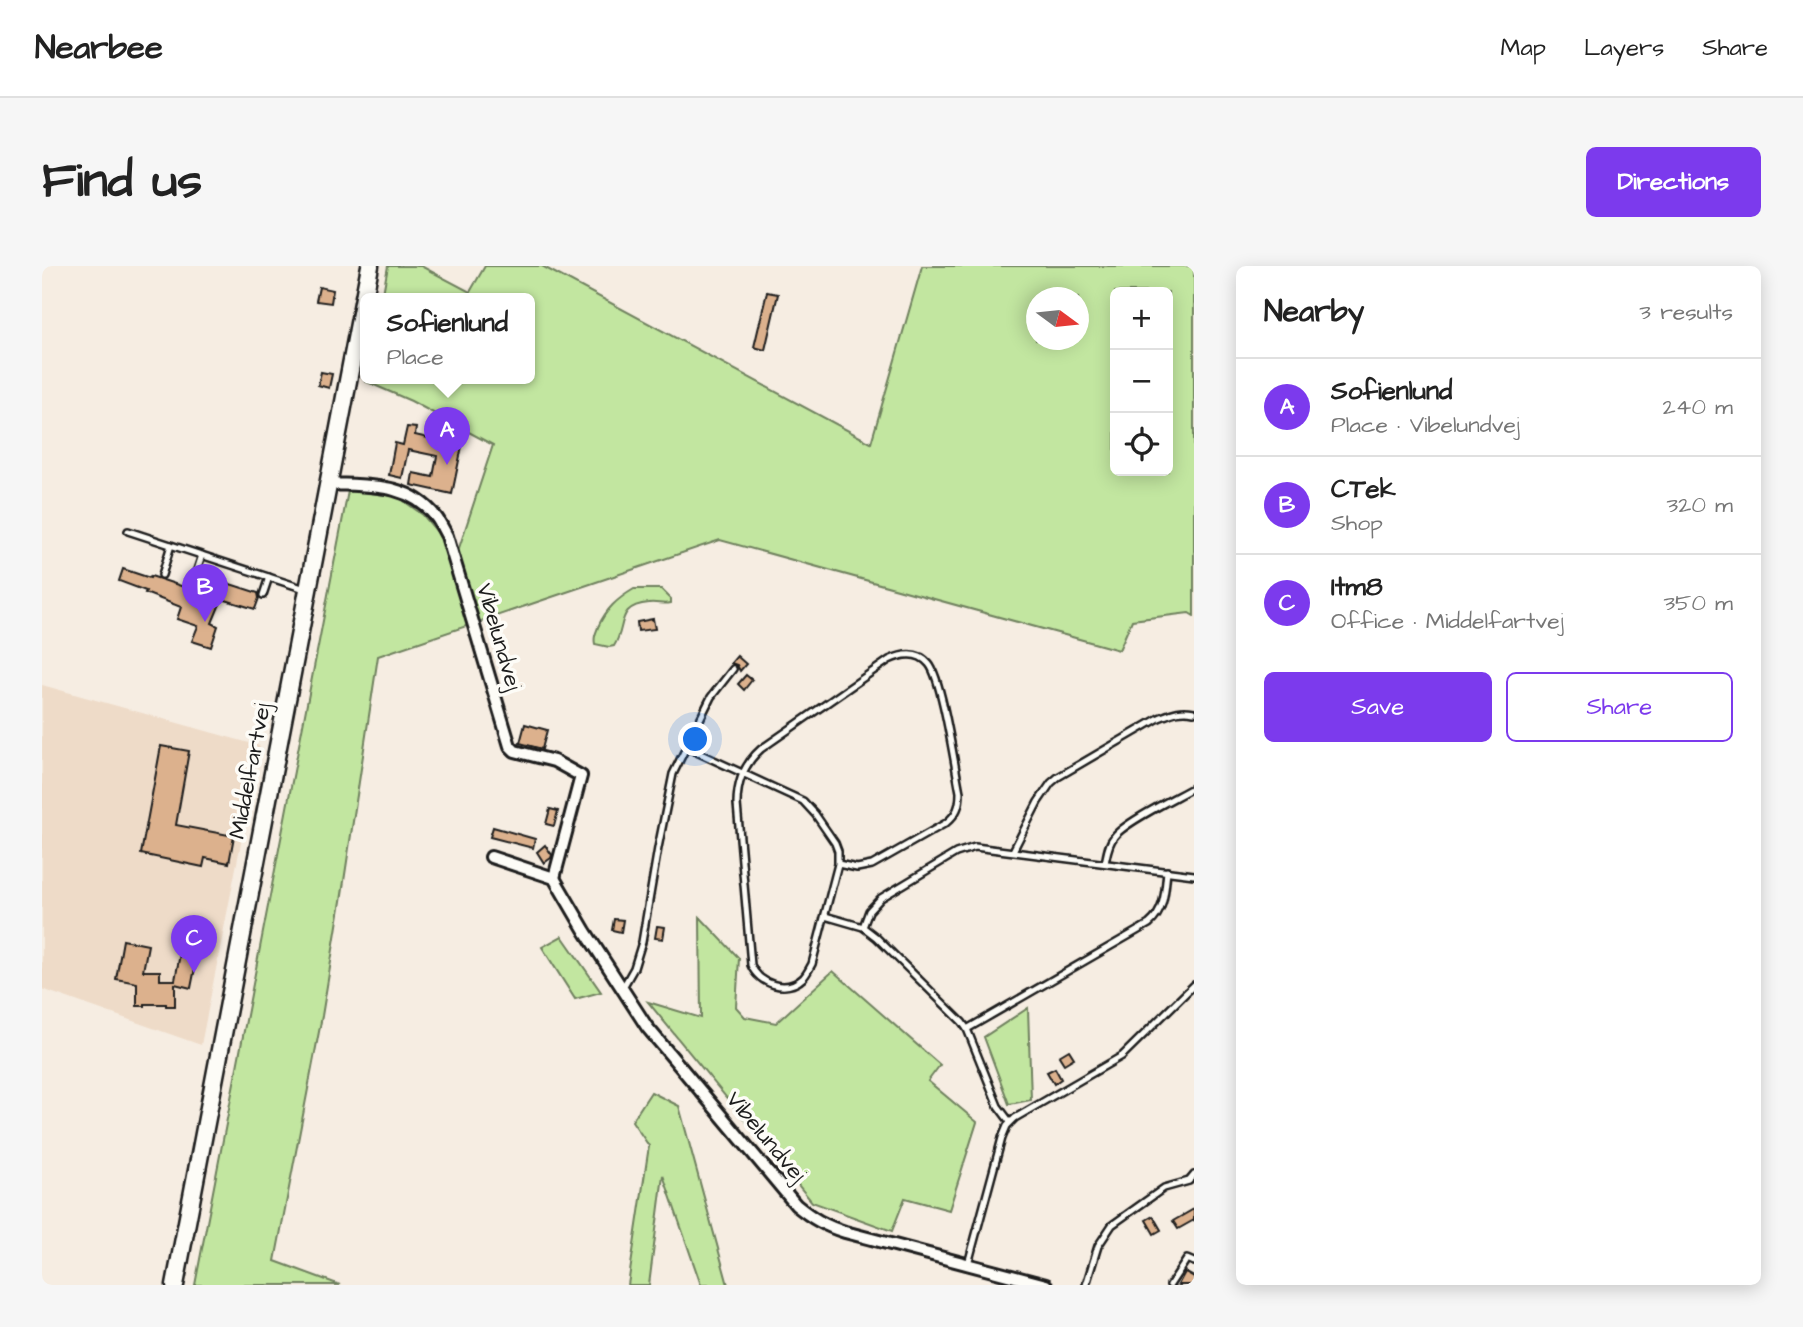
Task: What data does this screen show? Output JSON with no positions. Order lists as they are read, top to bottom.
{
  "streets": {
    "main road": ["Middelfartvej"],
    "street": ["Vibelundvej"]
  },
  "crossings": [
    ["Vibelundvej", "Middelfartvej"]
  ],
  "north": "right",
  "page": {
    "header": "Nearbee",
    "nav": ["Map", "Layers", "Share"],
    "buttons": [
      "Directions",
      ["Save", "Share"]
    ],
    "title": "Find us",
    "heading": ["Nearby", "3 results"],
    "map_buttons": ["+", "−"],
    "popup": ["Sofienlund", "Place"],
    "list": [
      {
        "mark": "A",
        "name": "Sofienlund",
        "note": "Place · Vibelundvej",
        "value": "240 m"
      },
      {
        "mark": "B",
        "name": "CTek",
        "note": "Shop",
        "value": "320 m"
      },
      {
        "mark": "C",
        "name": "Itm8",
        "note": "Office · Middelfartvej",
        "value": "350 m"
      }
    ],
    "pins": ["A", "B", "C"]
  }
}
